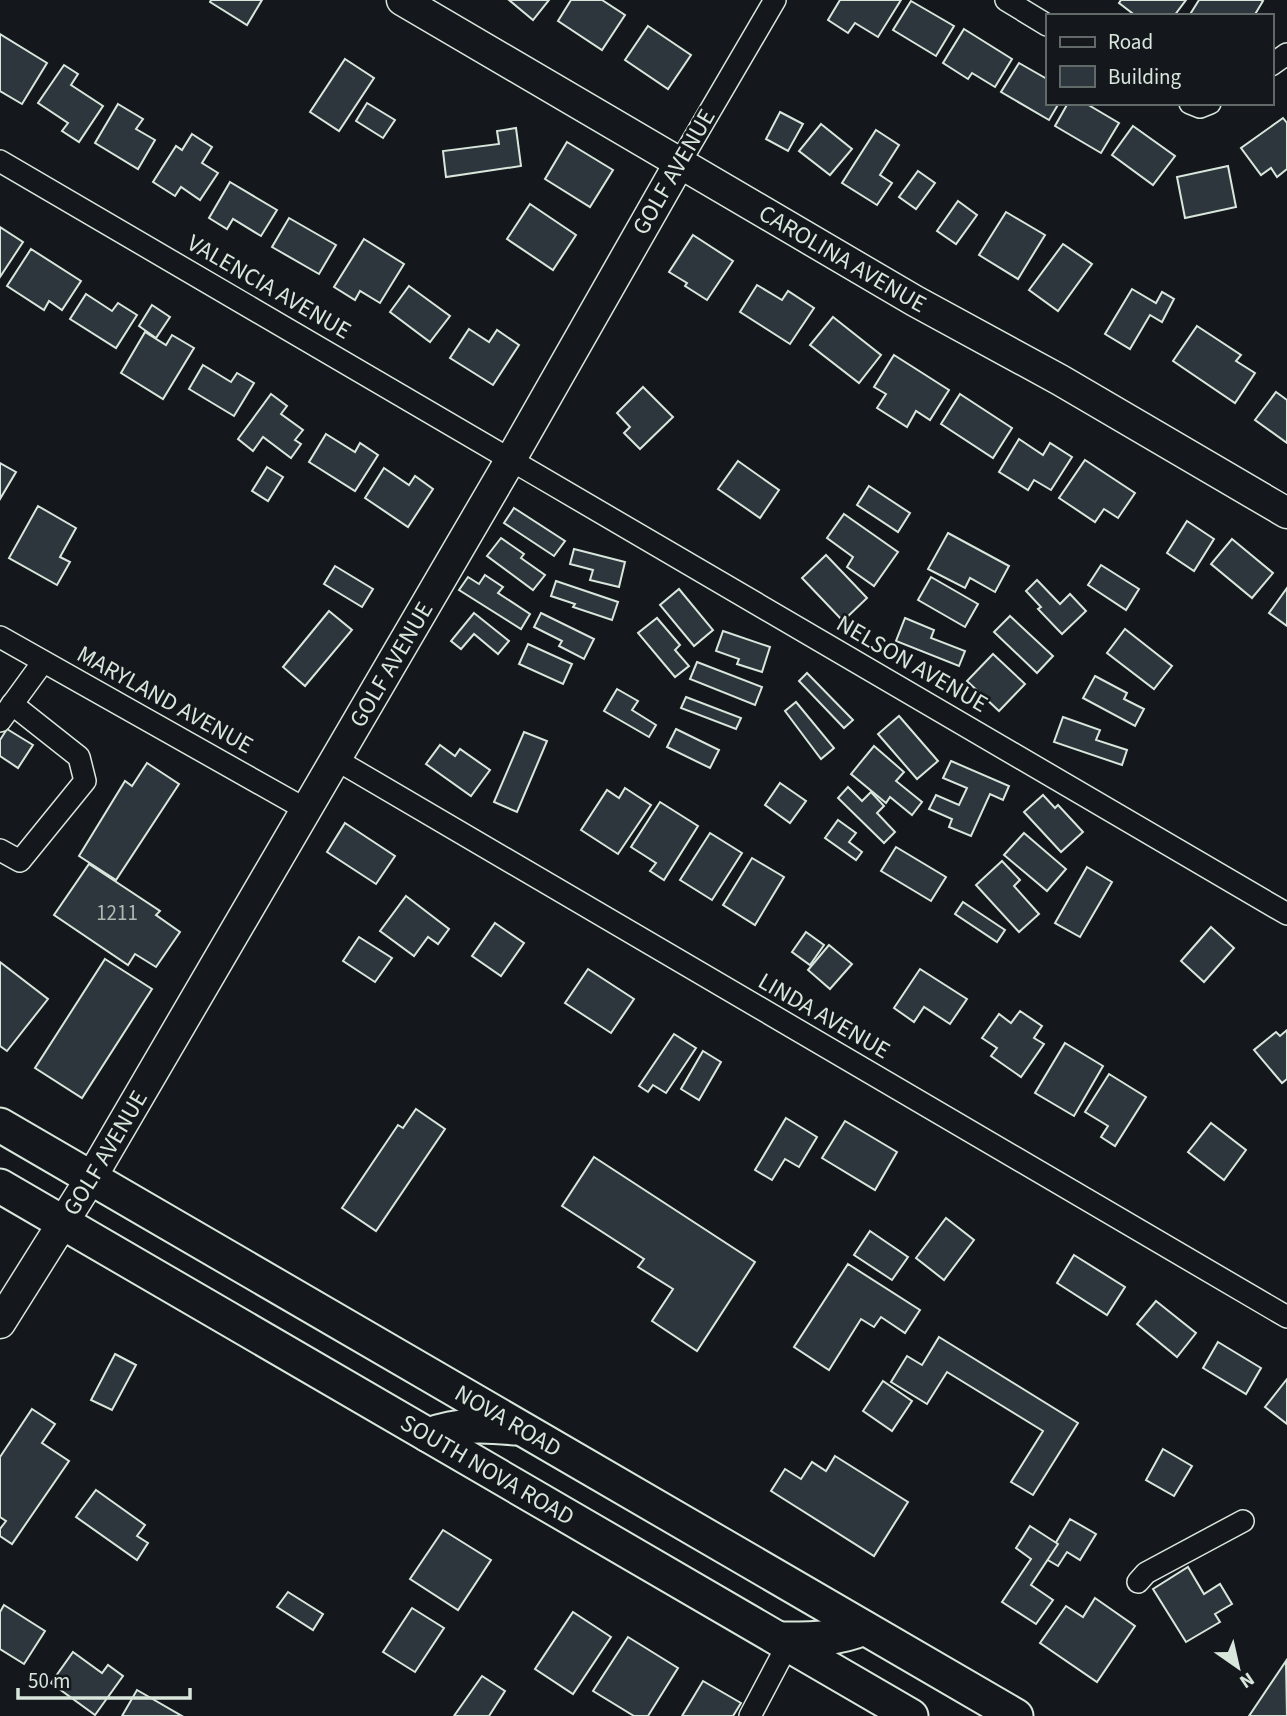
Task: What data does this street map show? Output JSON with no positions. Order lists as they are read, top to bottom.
{
  "streets": {
    "main road": ["NOVA ROAD", "SOUTH NOVA ROAD"],
    "street": [
      "GOLF AVENUE",
      "CAROLINA AVENUE",
      "VALENCIA AVENUE",
      "NELSON AVENUE",
      "MARYLAND AVENUE",
      "LINDA AVENUE"
    ]
  },
  "crossings": [
    ["GOLF AVENUE", "CAROLINA AVENUE"],
    ["GOLF AVENUE", "VALENCIA AVENUE"],
    ["GOLF AVENUE", "NELSON AVENUE"],
    ["GOLF AVENUE", "MARYLAND AVENUE"],
    ["GOLF AVENUE", "LINDA AVENUE"],
    ["GOLF AVENUE", "NOVA ROAD"],
    ["GOLF AVENUE", "SOUTH NOVA ROAD"],
    ["VALENCIA AVENUE", "NELSON AVENUE"]
  ],
  "house_numbers": ["1211"],
  "legend": ["Road", "Building"],
  "scale_bar": "50 m",
  "north": "bottom right"
}
